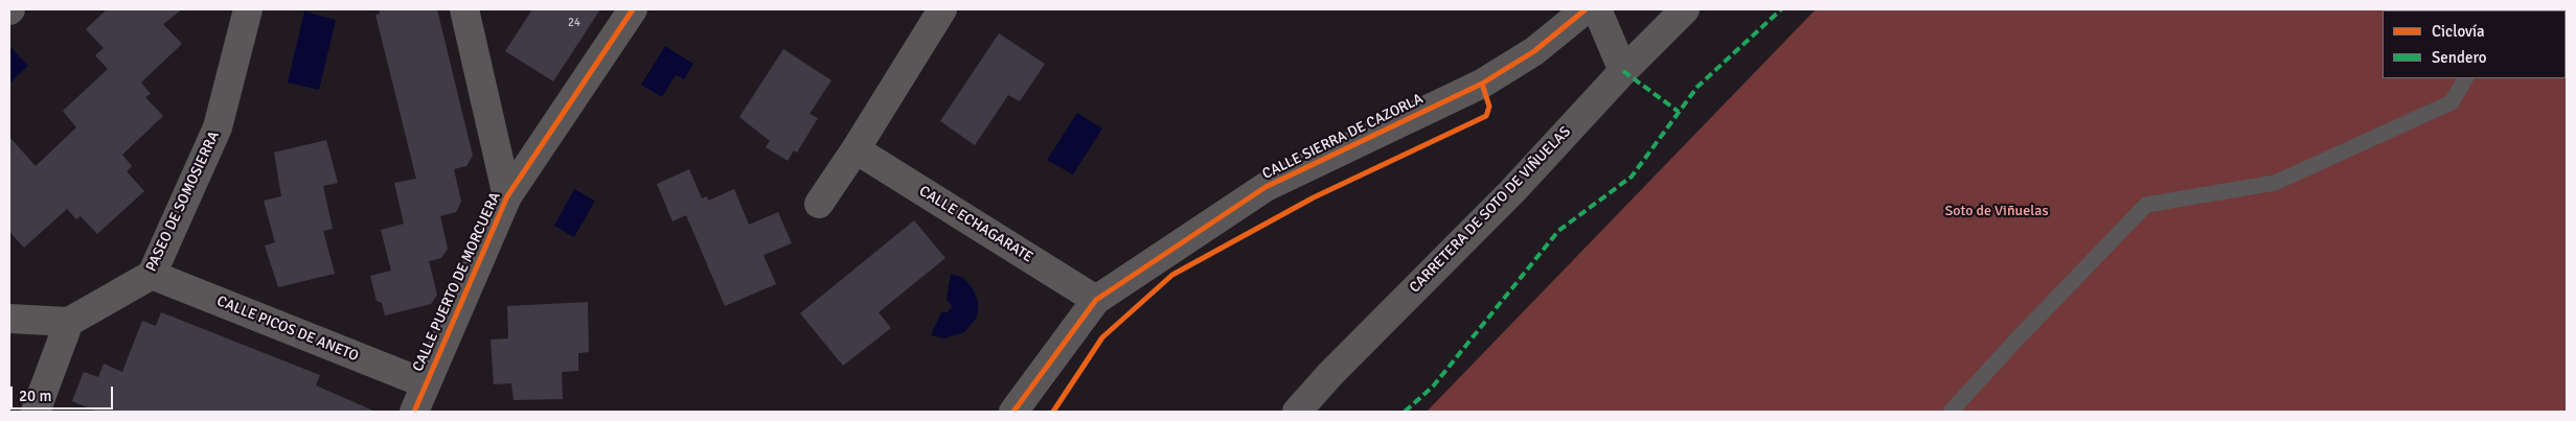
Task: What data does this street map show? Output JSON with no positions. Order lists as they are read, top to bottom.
{
  "streets": {
    "street": [
      "CALLE SIERRA DE CAZORLA",
      "PASEO DE SOMOSIERRA",
      "CARRETERA DE SOTO DE VIÑUELAS",
      "CALLE ECHAGARATE",
      "CALLE PUERTO DE MORCUERA",
      "CALLE PICOS DE ANETO"
    ]
  },
  "crossings": [
    ["CALLE SIERRA DE CAZORLA", "CALLE ECHAGARATE"],
    ["PASEO DE SOMOSIERRA", "CALLE PICOS DE ANETO"],
    ["CALLE PUERTO DE MORCUERA", "CALLE PICOS DE ANETO"]
  ],
  "parks": ["Soto de Viñuelas"],
  "house_numbers": ["24"],
  "legend": ["Ciclovía", "Sendero"],
  "scale_bar": "20 m"
}
